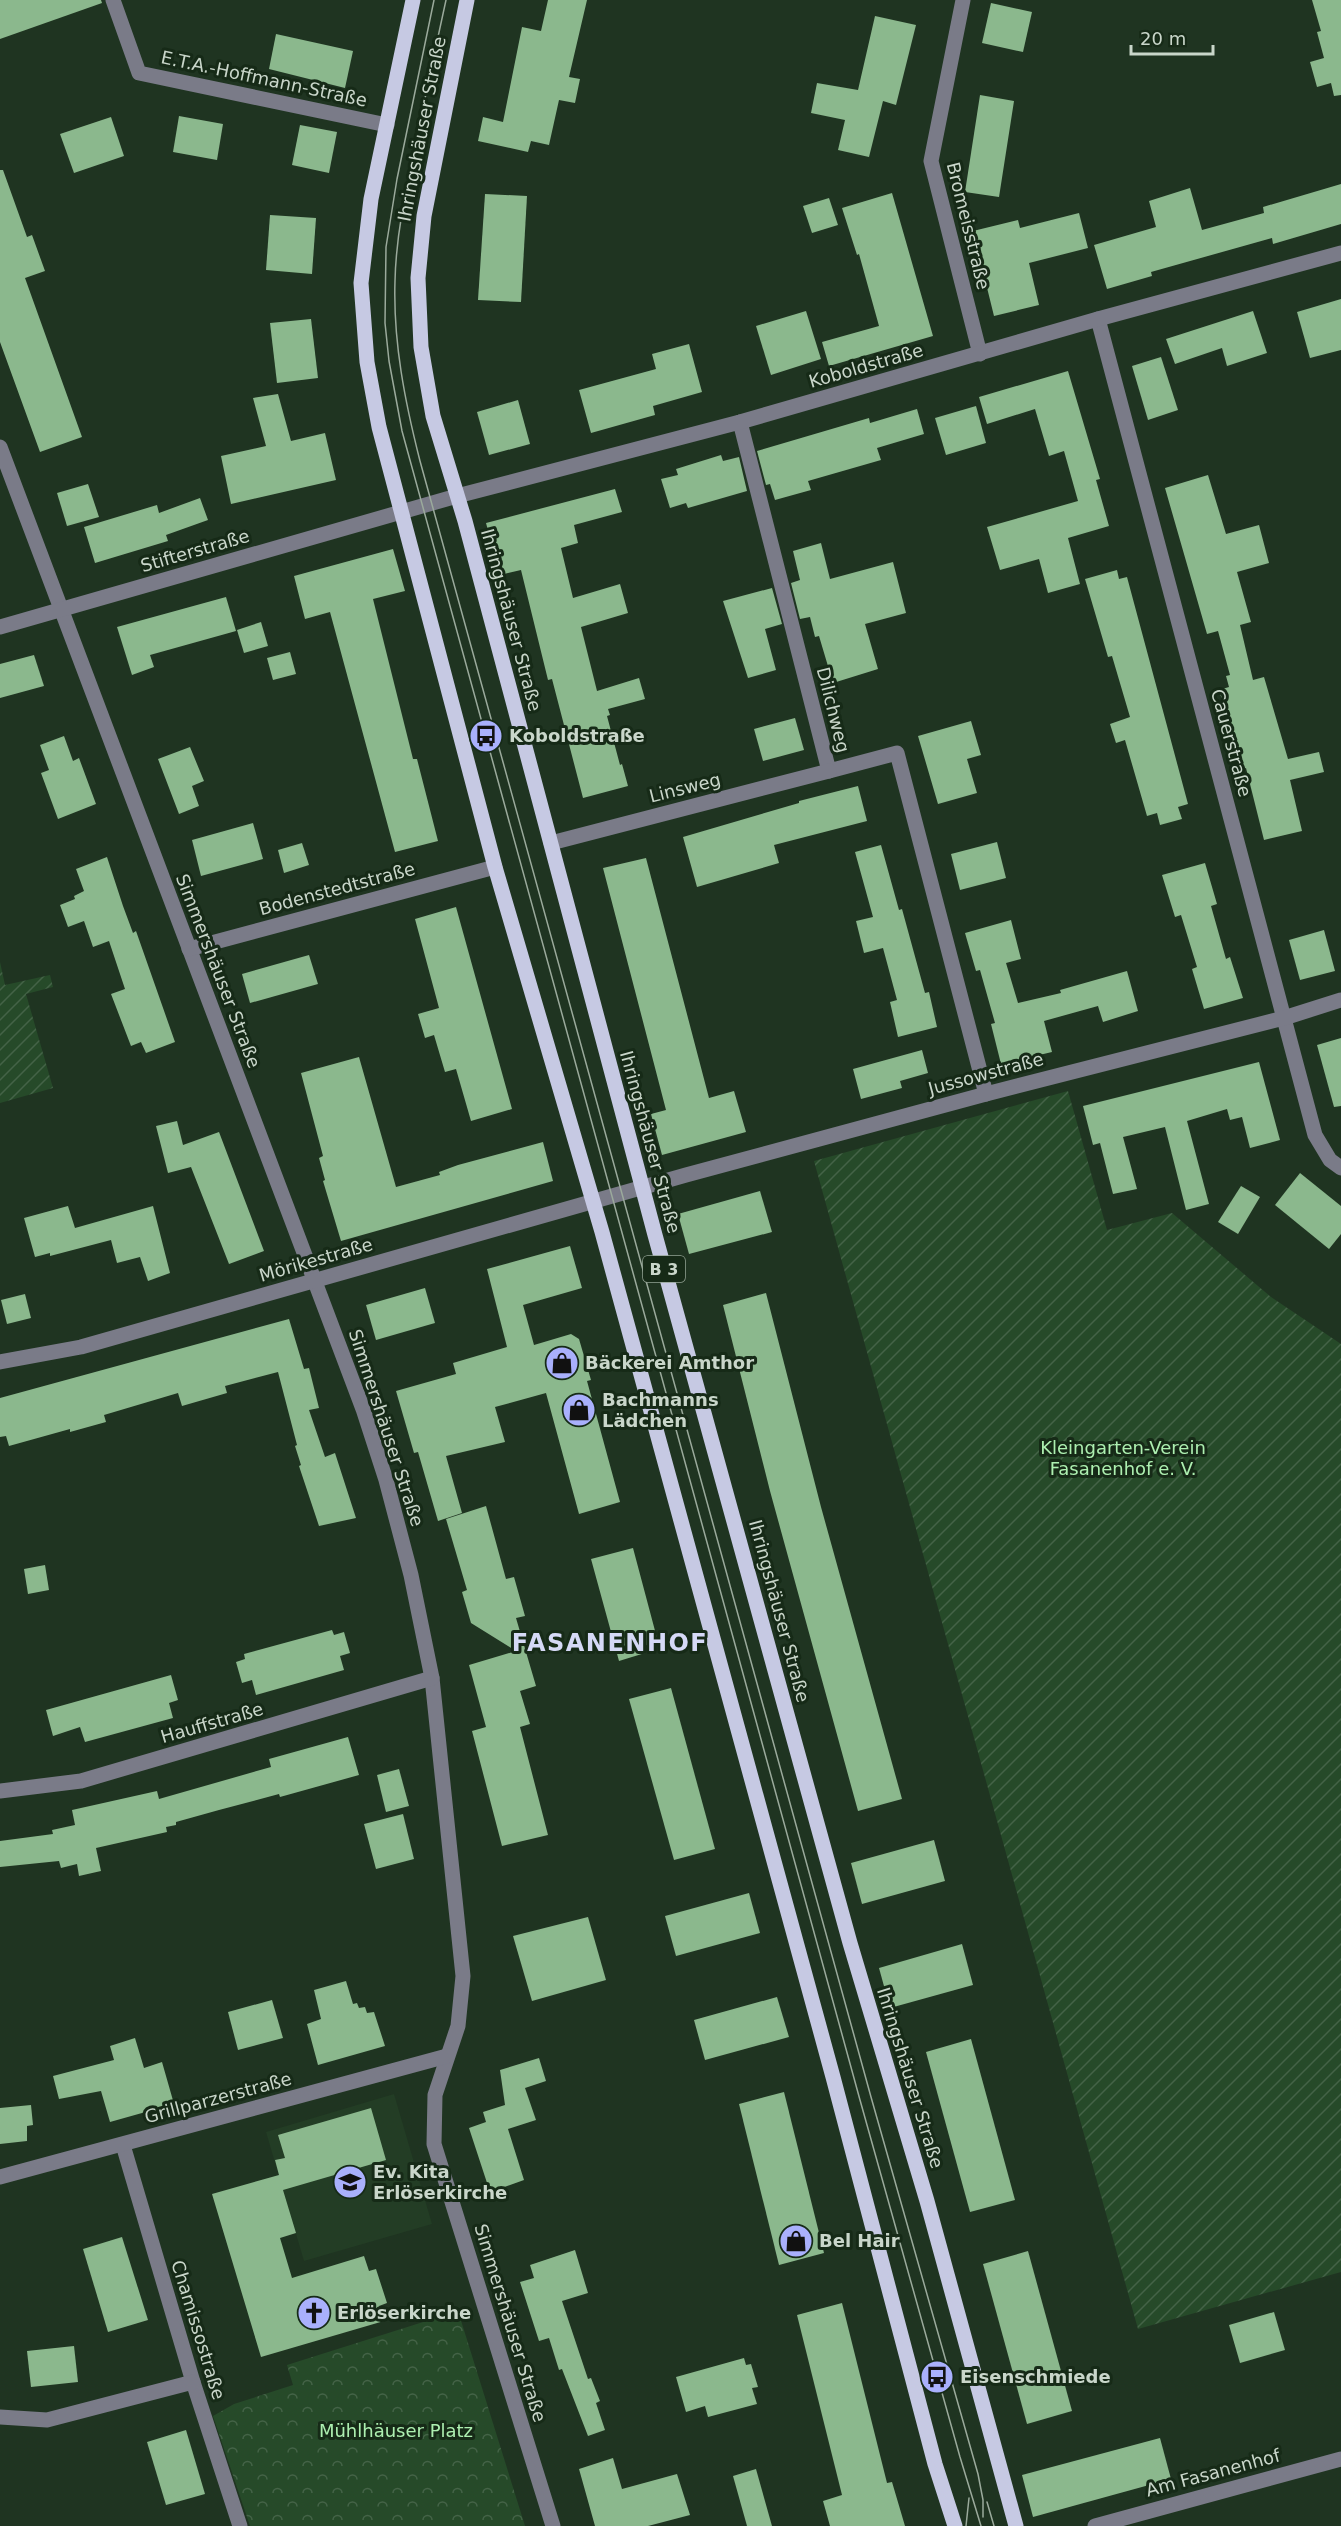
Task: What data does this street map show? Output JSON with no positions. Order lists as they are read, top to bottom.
{
  "streets": {
    "main road": ["Ihringshäuser Straße", "B 3"],
    "street": [
      "E.T.A.-Hoffmann-Straße",
      "Bromeisstraße",
      "Koboldstraße",
      "Stifterstraße",
      "Dilichweg",
      "Cauerstraße",
      "Linsweg",
      "Bodenstedtstraße",
      "Simmershäuser Straße",
      "Jussowstraße",
      "Mörikestraße",
      "Hauffstraße",
      "Grillparzerstraße",
      "Chamissostraße",
      "Am Fasanenhof"
    ]
  },
  "crossings": [
    ["E.T.A.-Hoffmann-Straße", "Ihringshäuser Straße"],
    ["Ihringshäuser Straße", "Koboldstraße"],
    ["Ihringshäuser Straße", "Stifterstraße"],
    ["Ihringshäuser Straße", "Linsweg"],
    ["Ihringshäuser Straße", "Bodenstedtstraße"],
    ["Ihringshäuser Straße", "Jussowstraße"],
    ["Ihringshäuser Straße", "Mörikestraße"],
    ["Bromeisstraße", "Koboldstraße"],
    ["Koboldstraße", "Stifterstraße"],
    ["Koboldstraße", "Dilichweg"],
    ["Koboldstraße", "Cauerstraße"],
    ["Stifterstraße", "Simmershäuser Straße"],
    ["Dilichweg", "Linsweg"],
    ["Dilichweg", "Jussowstraße"],
    ["Cauerstraße", "Jussowstraße"],
    ["Bodenstedtstraße", "Simmershäuser Straße"],
    ["Simmershäuser Straße", "Mörikestraße"],
    ["Simmershäuser Straße", "Hauffstraße"],
    ["Simmershäuser Straße", "Grillparzerstraße"],
    ["Jussowstraße", "Mörikestraße"],
    ["Grillparzerstraße", "Chamissostraße"]
  ],
  "districts": ["FASANENHOF"],
  "parks": ["Kleingarten-Verein Fasanenhof e. V.", "Mühlhäuser Platz"],
  "places": {
    "bus stop": ["Koboldstraße", "Eisenschmiede"],
    "shop": ["Bäckerei Amthor", "Bachmanns Lädchen", "Bel Hair"],
    "school or university": ["Ev. Kita Erlöserkirche"],
    "church": ["Erlöserkirche"]
  },
  "scale_bar": "20 m"
}
